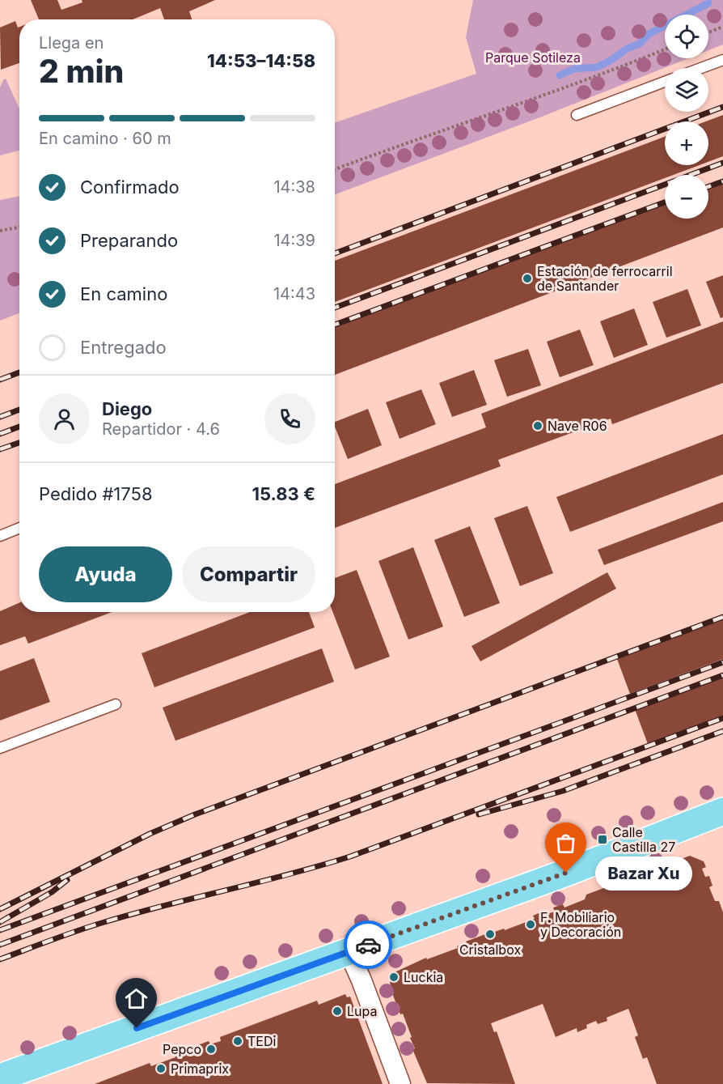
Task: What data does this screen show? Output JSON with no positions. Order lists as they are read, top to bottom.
{
  "parks": ["Parque Sotileza"],
  "places": {
    "other": [
      "Estación de ferrocarril de Santander",
      "Nave R06",
      "Bazar Xu",
      "F. Mobiliario y Decoración",
      "Cristalbox",
      "Luckia",
      "Lupa",
      "TEDi",
      "Pepco",
      "Primaprix"
    ],
    "transit": ["Calle Castilla 27"]
  },
  "page": {
    "map_buttons": ["+", "−"],
    "heading": ["2 min", "Llega en", "14:53–14:58"],
    "panel": [
      "Diego",
      "Repartidor · 4.6",
      "Pedido #1758",
      "15.83 €"
    ],
    "bar": "En camino · 60 m",
    "list": [
      ["Confirmado", "14:38"],
      ["Preparando", "14:39"],
      ["En camino", "14:43"],
      "Entregado"
    ],
    "buttons": ["Ayuda", "Compartir"],
    "bubble": "Bazar Xu"
  }
}
